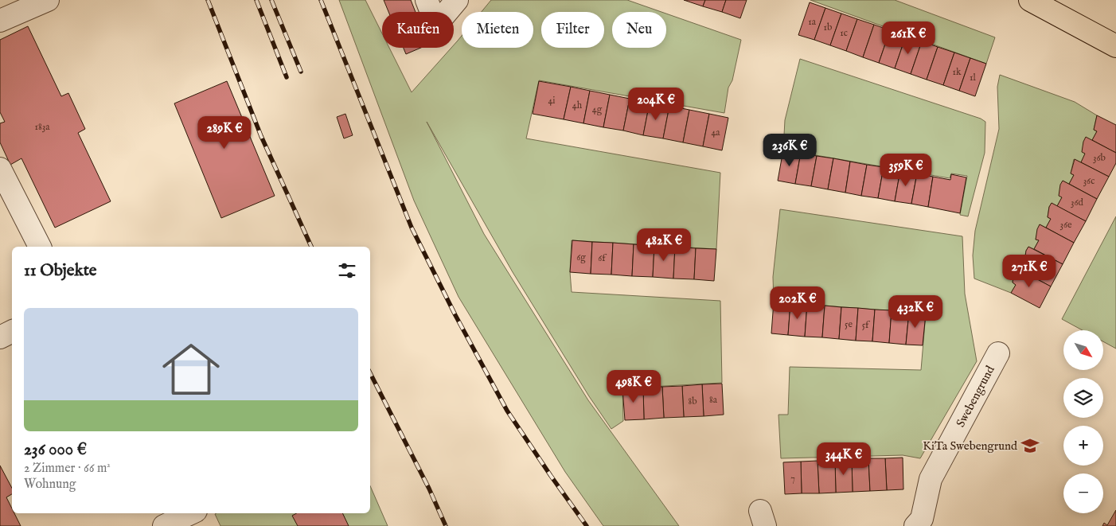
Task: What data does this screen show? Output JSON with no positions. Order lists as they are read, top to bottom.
{
  "streets": {
    "street": ["Swebengrund"]
  },
  "places": {
    "school or university": ["KiTa Swebengrund"]
  },
  "house_numbers": [
    "1a",
    "1b",
    "1c",
    "1k",
    "1l",
    "4i",
    "4h",
    "4g",
    "183a",
    "4a",
    "36b",
    "36c",
    "36d",
    "36e",
    "6g",
    "6f",
    "5e",
    "5f",
    "8a",
    "8b",
    "7"
  ],
  "north": "bottom right",
  "page": {
    "chip": [
      "Kaufen",
      "Mieten",
      "Filter",
      "Neu"
    ],
    "price": [
      "261K €",
      "204K €",
      "289K €",
      "236K €",
      "359K €",
      "482K €",
      "271K €",
      "202K €",
      "432K €",
      "498K €",
      "344K €"
    ],
    "heading": "11 Objekte",
    "list": [
      {
        "name": "236 000 €",
        "note": "2 Zimmer · 66 m² · Wohnung"
      }
    ],
    "map_buttons": ["+", "−"]
  }
}
